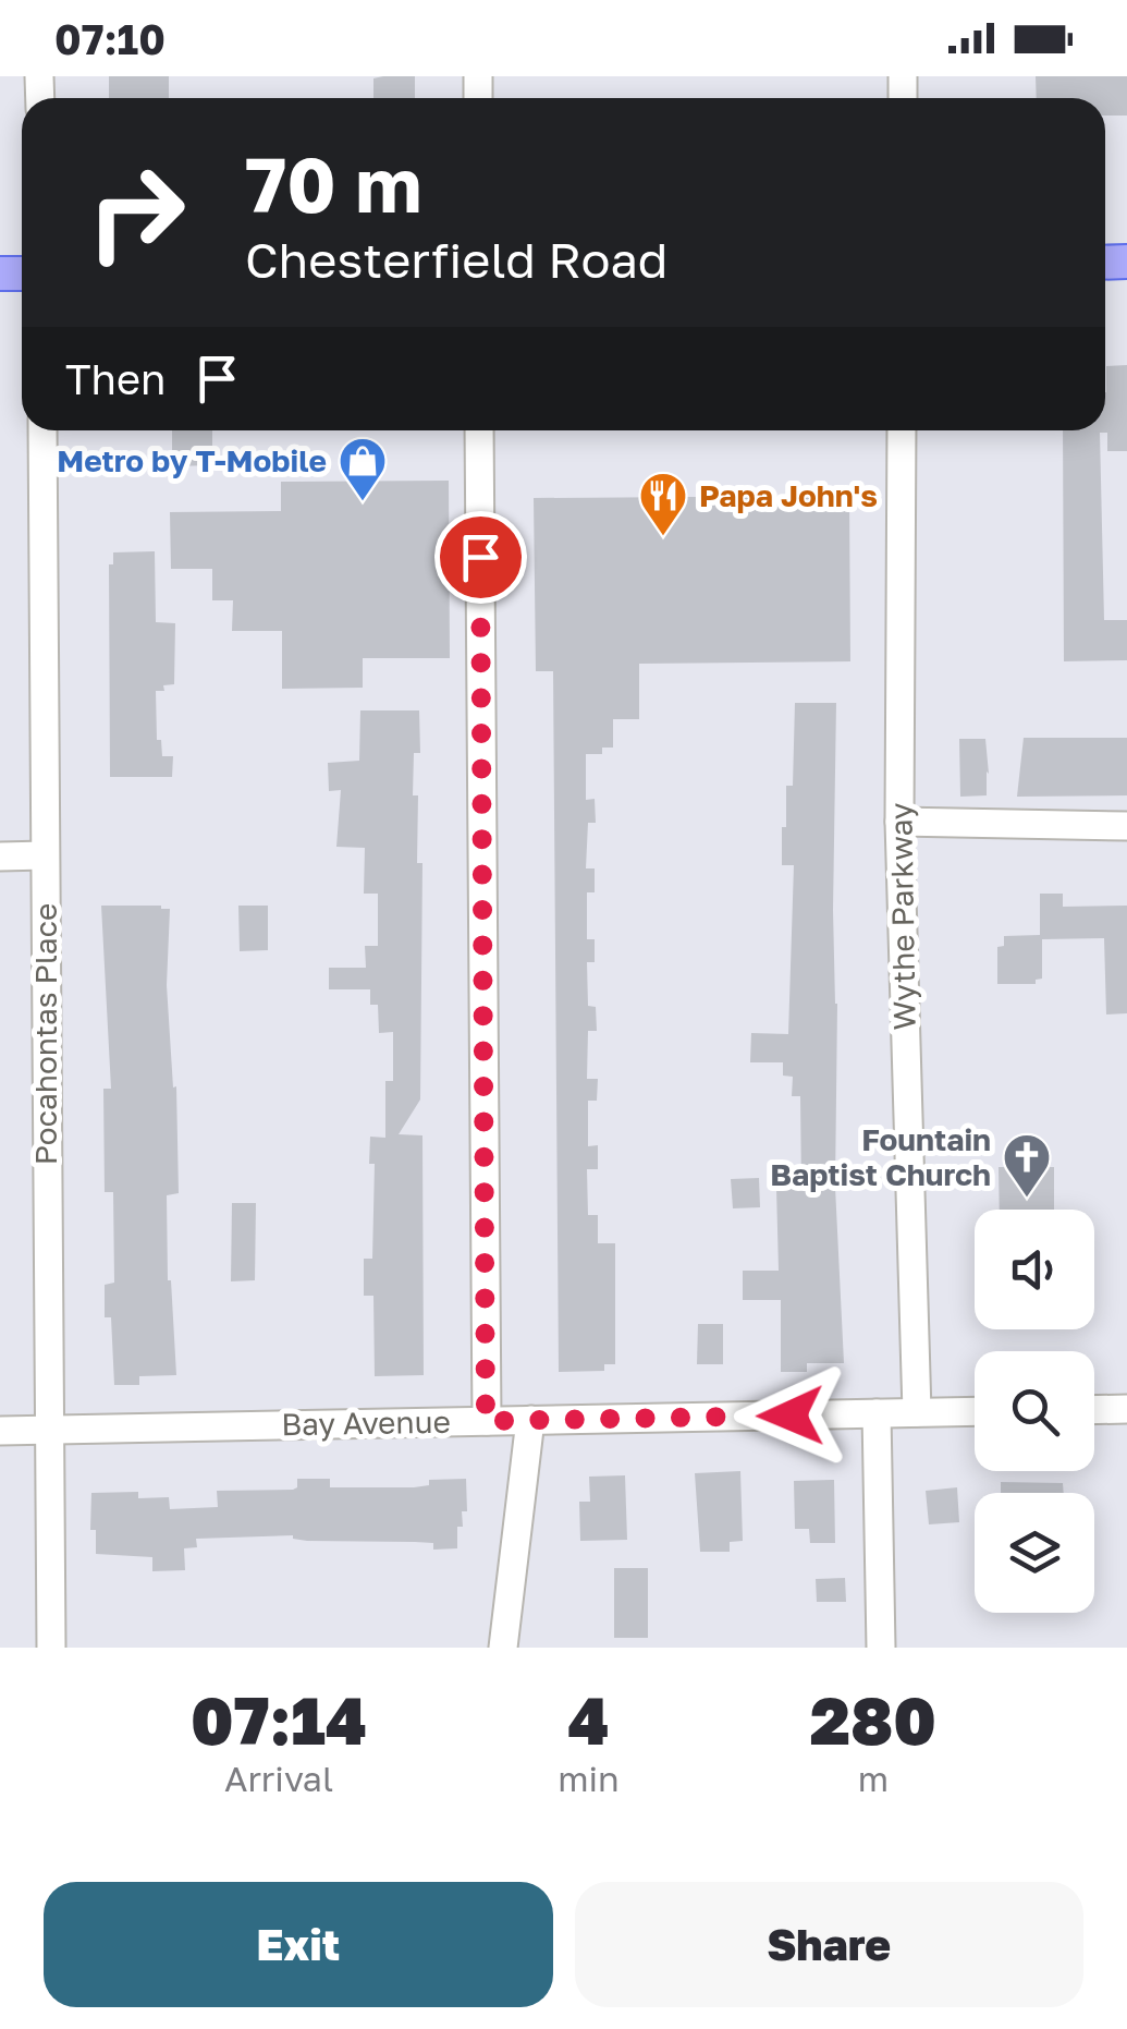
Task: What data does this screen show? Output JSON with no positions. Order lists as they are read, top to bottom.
{
  "streets": {
    "street": ["Wythe Parkway", "Pocahontas Place", "Bay Avenue"]
  },
  "crossings": [
    ["Wythe Parkway", "Bay Avenue"],
    ["Pocahontas Place", "Bay Avenue"]
  ],
  "places": {
    "shop": ["Metro by T-Mobile"],
    "restaurant": ["Papa John's"],
    "church": ["Fountain Baptist Church"]
  },
  "page": {
    "status": "07:10",
    "turn": ["70 m", "Chesterfield Road"],
    "then": "Then",
    "eta": [
      "07:14",
      "Arrival",
      "4",
      "min",
      "280",
      "m"
    ],
    "buttons": ["Exit", "Share"]
  }
}
